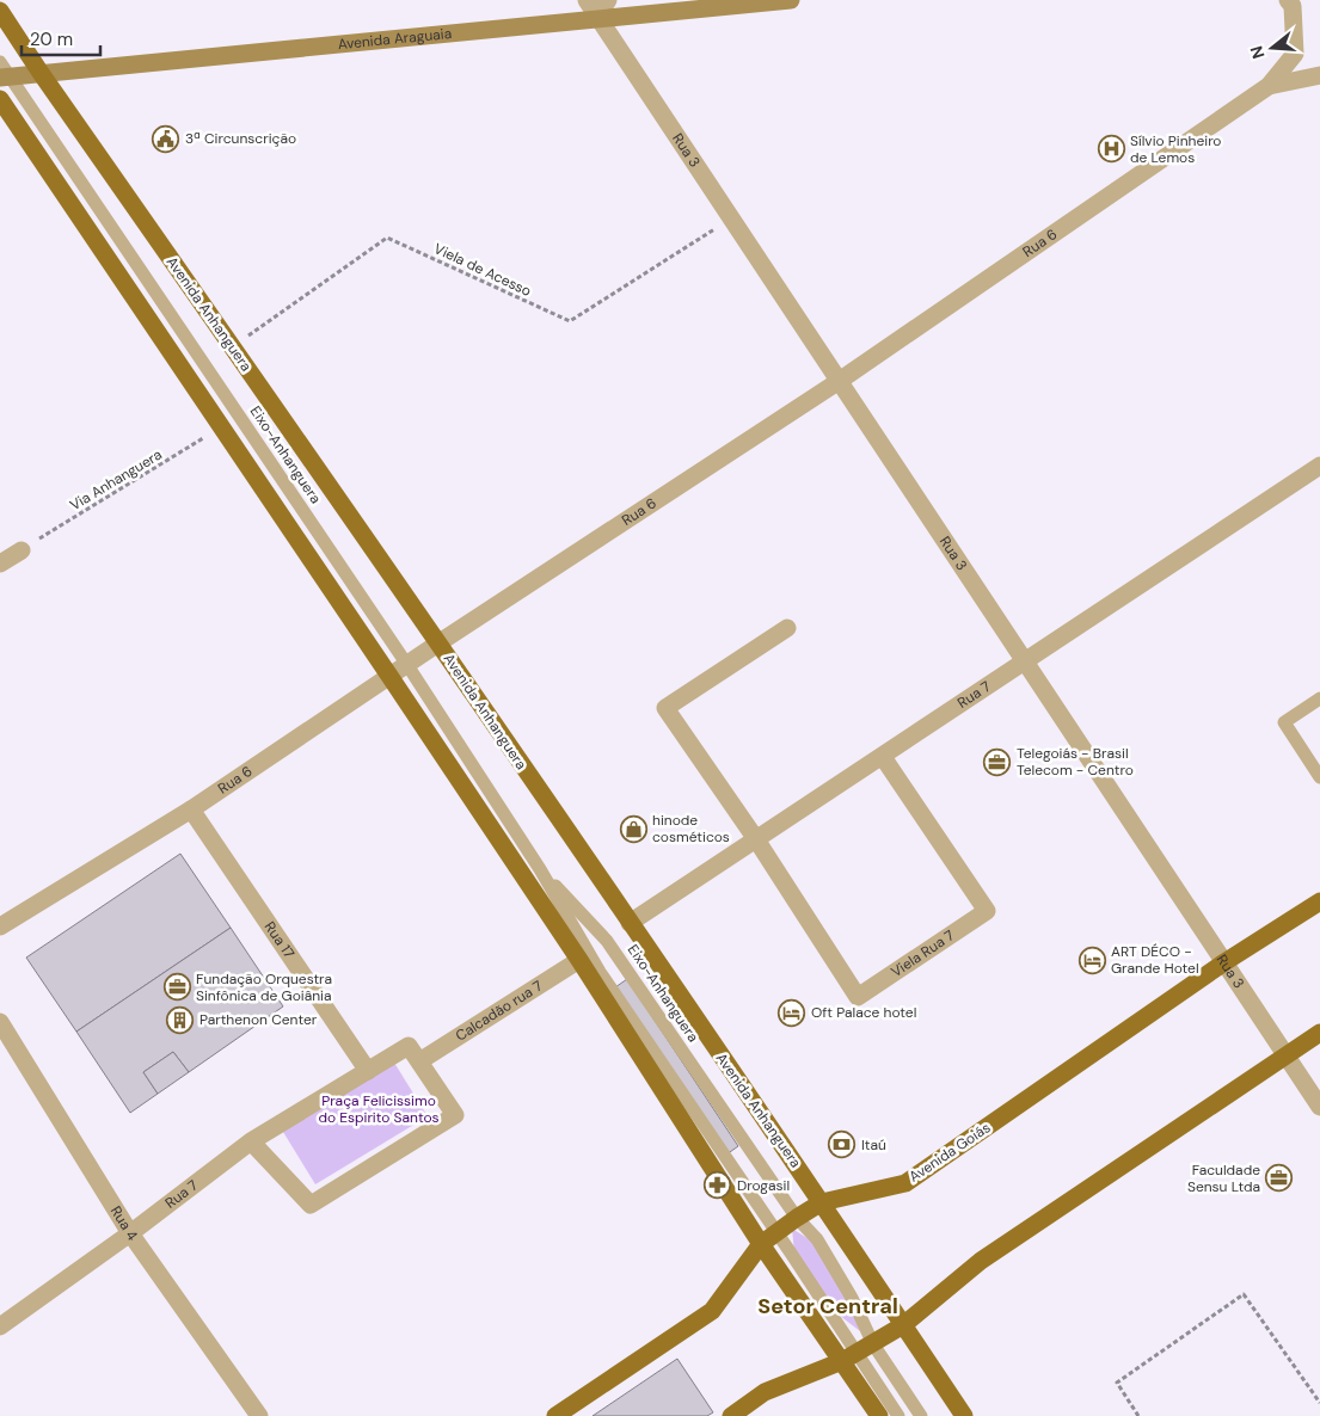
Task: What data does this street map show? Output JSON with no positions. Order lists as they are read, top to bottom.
{
  "streets": {
    "main road": ["Avenida Araguaia", "Avenida Anhanguera", "Avenida Goiás"],
    "street": [
      "Rua 3",
      "Rua 6",
      "Rua 7",
      "Rua 17",
      "Viela Rua 7",
      "Calcadão rua 7",
      "Rua 4"
    ],
    "lane": ["Eixo-Anhanguera"],
    "path": ["Viela de Acesso", "Via Anhanguera"]
  },
  "crossings": [
    ["Avenida Araguaia", "Rua 3"],
    ["Avenida Araguaia", "Avenida Anhanguera"],
    ["Avenida Araguaia", "Eixo-Anhanguera"],
    ["Rua 3", "Rua 6"],
    ["Rua 3", "Viela de Acesso"],
    ["Rua 3", "Rua 7"],
    ["Rua 3", "Avenida Goiás"],
    ["Rua 6", "Avenida Anhanguera"],
    ["Rua 6", "Eixo-Anhanguera"],
    ["Rua 6", "Rua 17"],
    ["Viela de Acesso", "Avenida Anhanguera"],
    ["Avenida Anhanguera", "Rua 7"],
    ["Avenida Anhanguera", "Avenida Goiás"],
    ["Eixo-Anhanguera", "Avenida Goiás"],
    ["Rua 7", "Rua 17"],
    ["Rua 7", "Viela Rua 7"],
    ["Rua 7", "Calcadão rua 7"],
    ["Rua 7", "Rua 4"]
  ],
  "districts": ["Setor Central"],
  "parks": ["Praça Felicissimo do Espirito Santos"],
  "places": {
    "public building": ["3ª Circunscrição"],
    "hospital": ["Sílvio Pinheiro de Lemos"],
    "office": ["Telegoiás - Brasil Telecom - Centro", "Fundação Orquestra Sinfônica de Goiânia", "Faculdade Sensu Ltda"],
    "shop": ["hinode cosméticos"],
    "hotel": ["ART DÉCO - Grande Hotel", "Oft Palace hotel"],
    "building": ["Parthenon Center"],
    "bank": ["Itaú"],
    "pharmacy": ["Drogasil"]
  },
  "scale_bar": "20 m",
  "north": "left"
}
